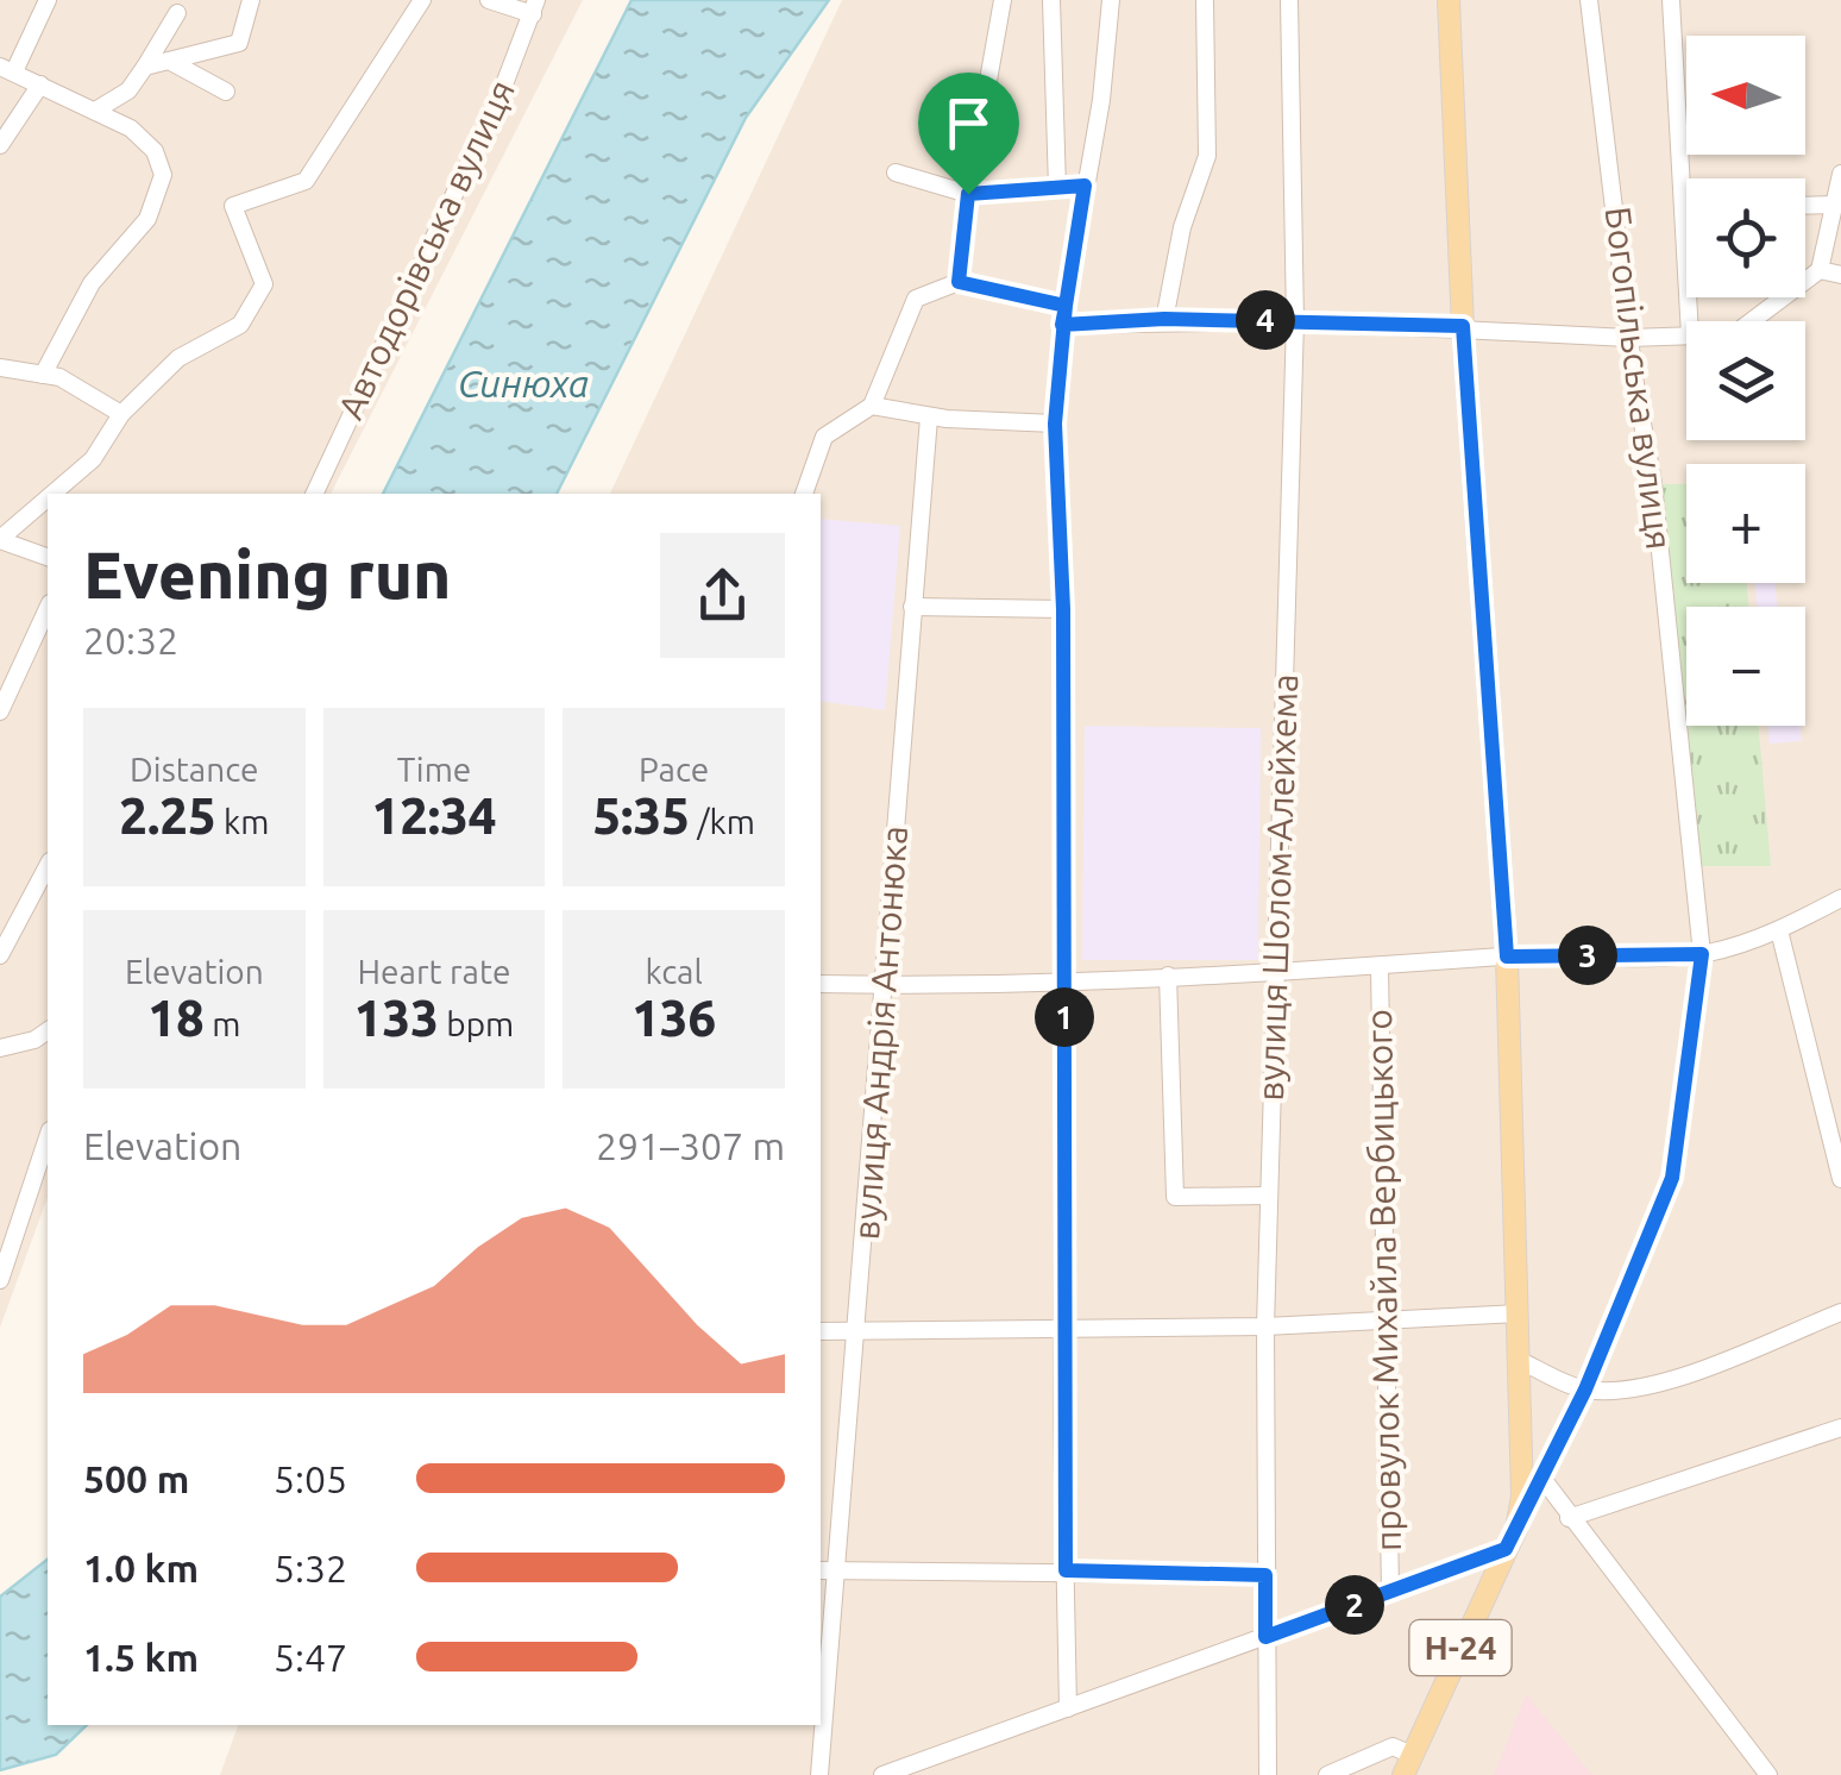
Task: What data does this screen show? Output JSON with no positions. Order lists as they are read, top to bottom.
{
  "streets": {
    "main road": ["Богопільська вулиця", "Н-24"],
    "street": [
      "Автодорівська вулиця",
      "вулиця Шолом-Алейхема",
      "вулиця Андрія Антонюка",
      "провулок Михайла Вербицького"
    ]
  },
  "crossings": [
    ["Богопільська вулиця", "Н-24"]
  ],
  "water": ["Синюха"],
  "north": "left",
  "page": {
    "map_buttons": ["+", "−"],
    "pins": [
      "4",
      "3",
      "1",
      "2"
    ],
    "heading": ["Evening run", "20:32"],
    "stats": [
      ["Distance", "2.25 km"],
      ["Time", "12:34"],
      ["Pace", "5:35 /km"],
      ["Elevation", "18 m"],
      ["Heart rate", "133 bpm"],
      ["kcal", "136"]
    ],
    "chart": ["Elevation", "291–307 m"],
    "list": [
      {
        "name": "500 m",
        "note": "5:05"
      },
      {
        "name": "1.0 km",
        "note": "5:32"
      },
      {
        "name": "1.5 km",
        "note": "5:47"
      }
    ]
  }
}
